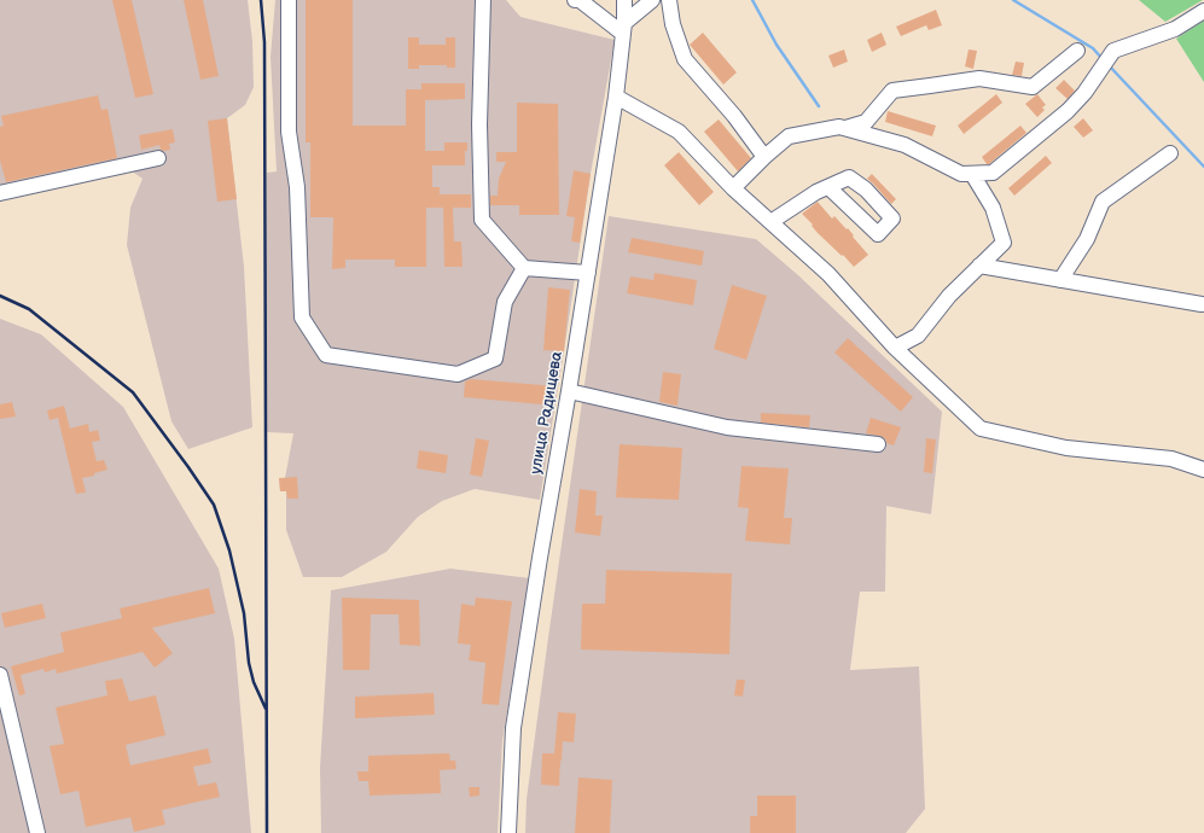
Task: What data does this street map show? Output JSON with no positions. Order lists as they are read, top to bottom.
{
  "streets": {
    "street": ["улица Радищева"]
  }
}
